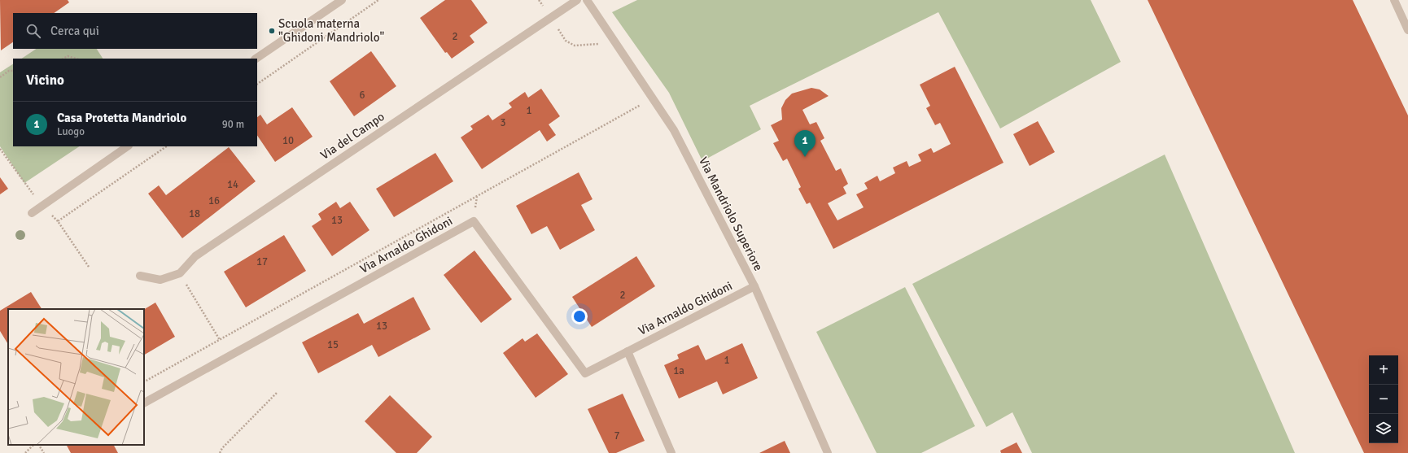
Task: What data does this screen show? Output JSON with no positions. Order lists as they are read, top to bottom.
{
  "streets": {
    "street": ["Via del Campo", "Via Mandriolo Superiore", "Via Arnaldo Ghidoni"]
  },
  "crossings": [
    ["Via Mandriolo Superiore", "Via Arnaldo Ghidoni"]
  ],
  "places": ["Scuola materna \"Ghidoni Mandriolo\""],
  "house_numbers": [
    "2",
    "6",
    "1",
    "3",
    "10",
    "14",
    "16",
    "18",
    "13",
    "17",
    "2",
    "13",
    "15",
    "1",
    "1a",
    "7"
  ],
  "page": {
    "search": "Cerca qui",
    "heading": "Vicino",
    "list": [
      {
        "mark": "1",
        "name": "Casa Protetta Mandriolo",
        "note": "Luogo",
        "value": "90 m"
      }
    ],
    "pins": "1",
    "map_buttons": ["+", "−"]
  }
}
